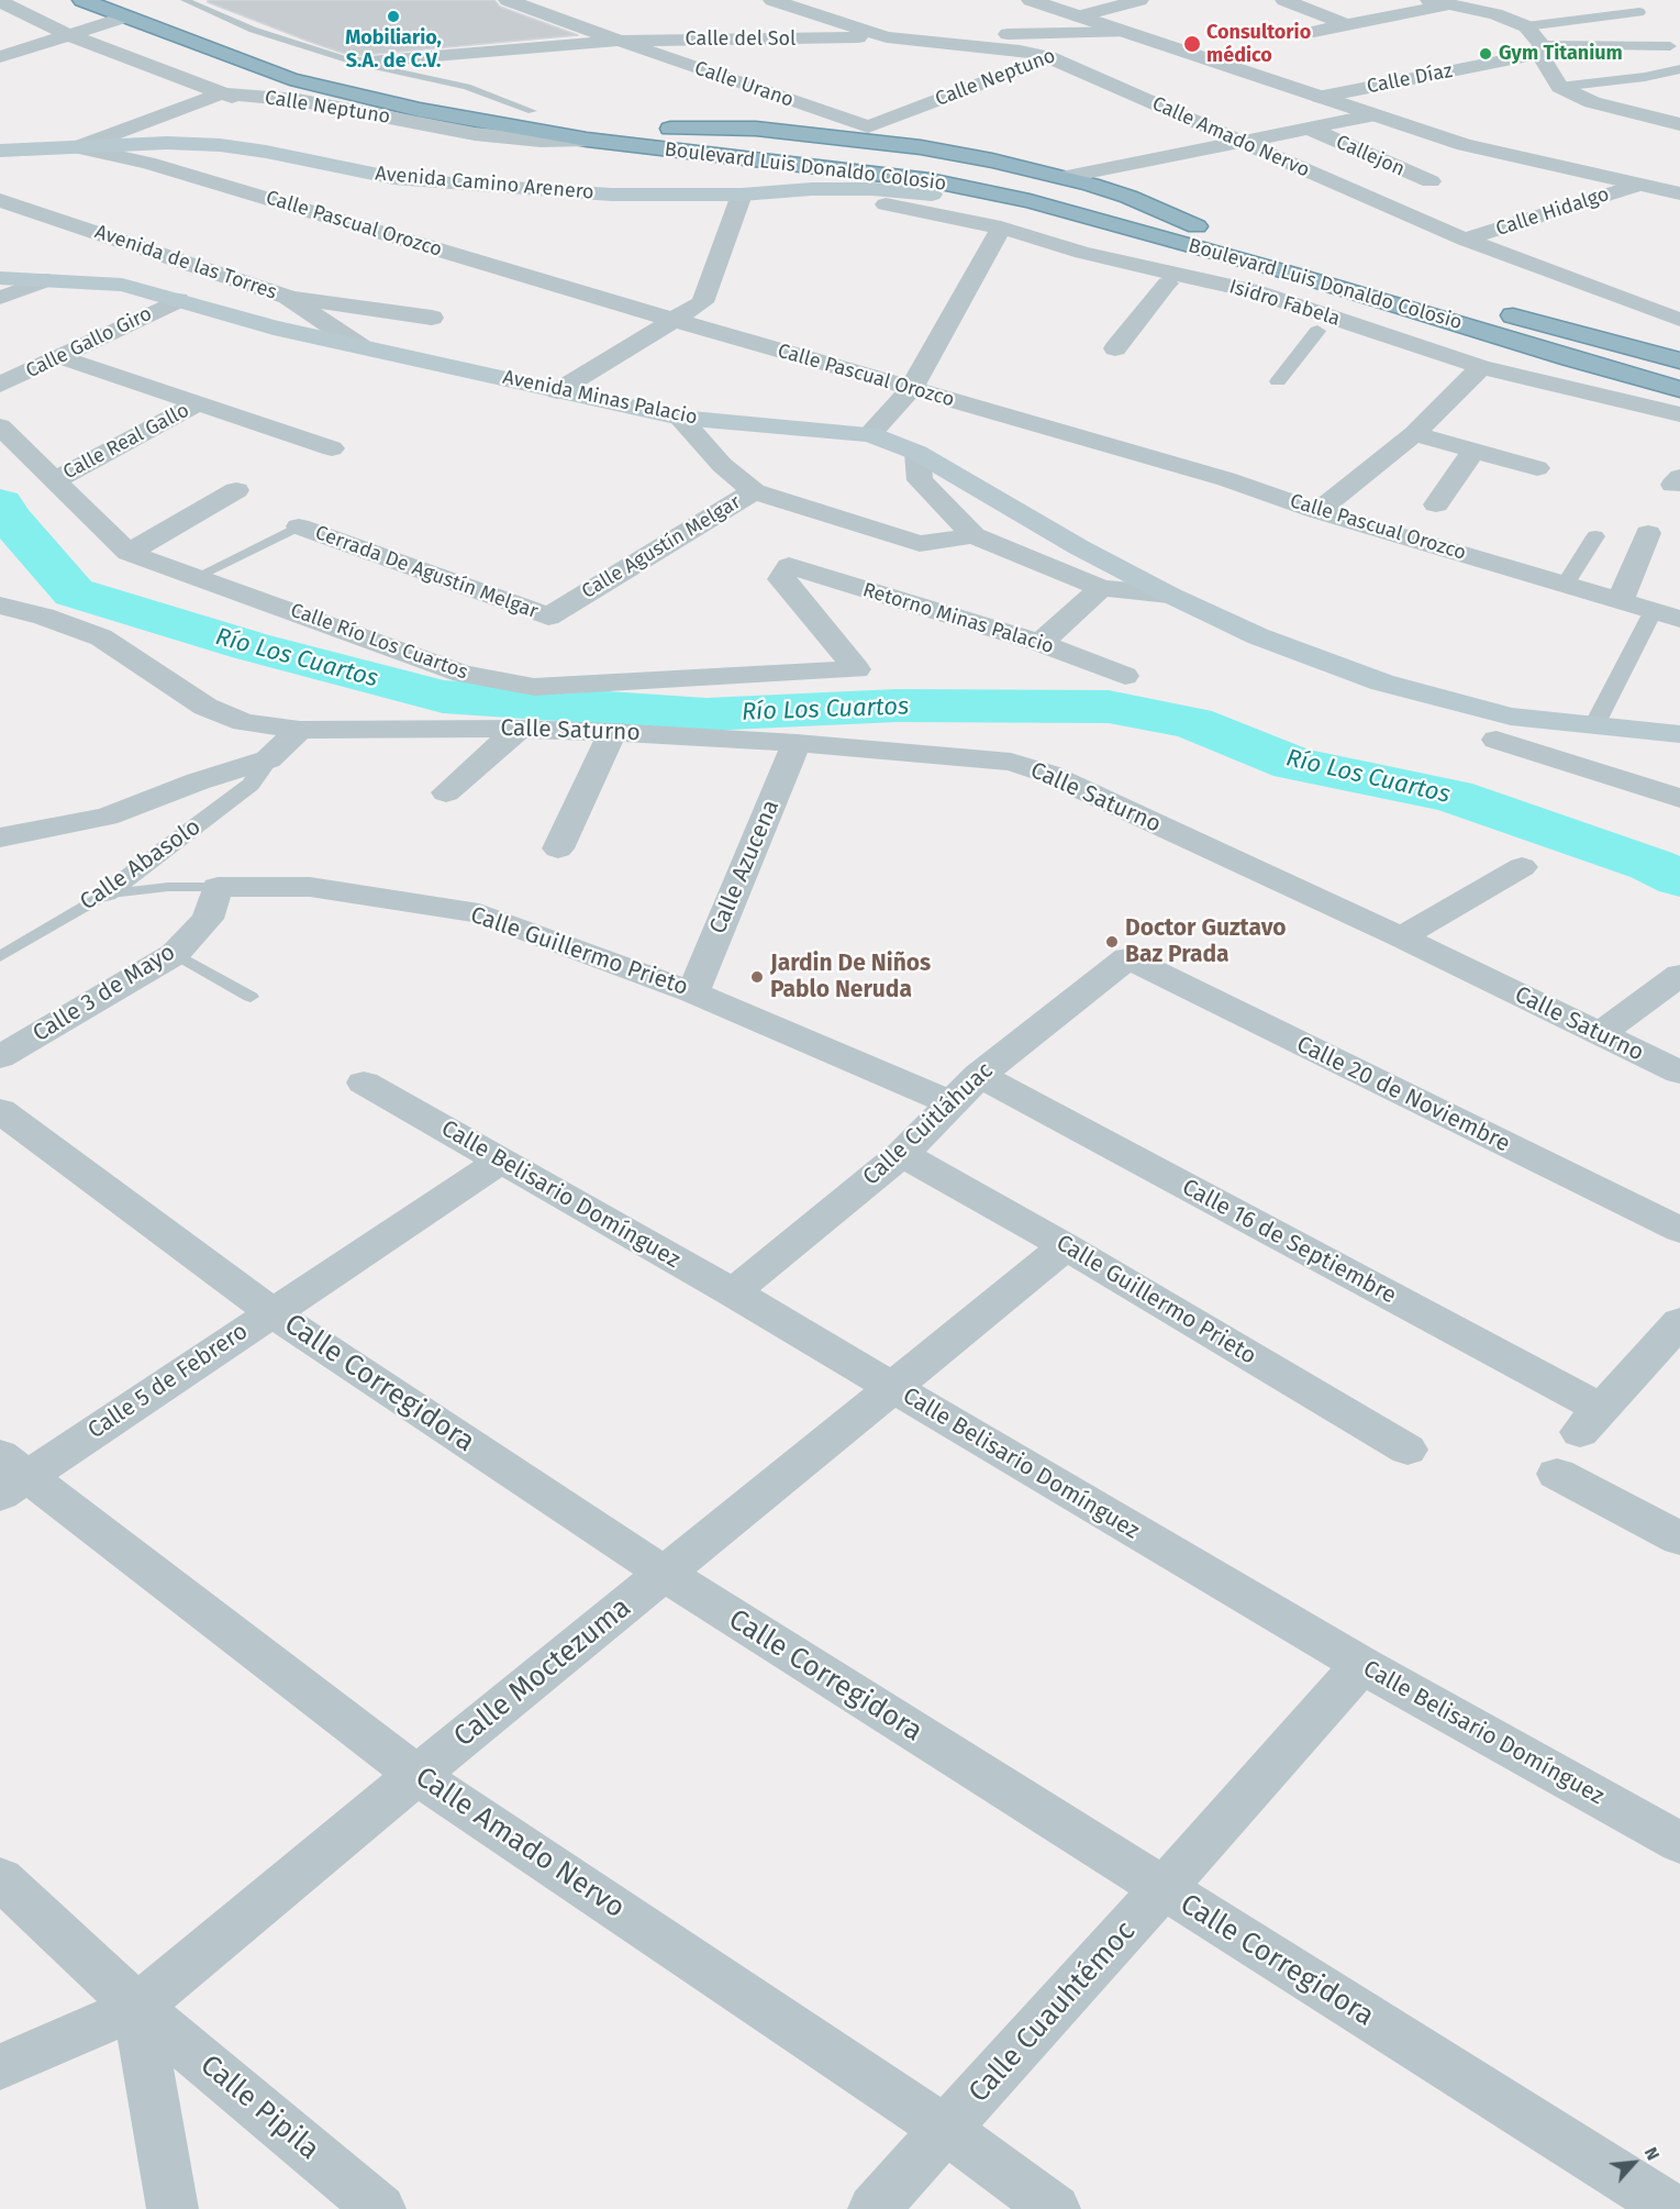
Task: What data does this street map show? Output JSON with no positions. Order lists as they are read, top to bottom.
{
  "streets": {
    "highway": ["Boulevard Luis Donaldo Colosio"],
    "main road": ["Avenida Camino Arenero", "Avenida Minas Palacio"],
    "street": [
      "Calle del Sol",
      "Calle Neptuno",
      "Calle Díaz",
      "Calle Urano",
      "Calle Amado Nervo",
      "Callejon",
      "Calle Hidalgo",
      "Calle Pascual Orozco",
      "Avenida de las Torres",
      "Isidro Fabela",
      "Calle Gallo Giro",
      "Calle Real Gallo",
      "Calle Agustín Melgar",
      "Cerrada De Agustín Melgar",
      "Retorno Minas Palacio",
      "Calle Río Los Cuartos",
      "Calle Saturno",
      "Calle Abasolo",
      "Calle Azucena",
      "Calle Guillermo Prieto",
      "Calle 3 de Mayo",
      "Calle 20 de Noviembre",
      "Calle Cuitláhuac",
      "Calle Belisario Domínguez",
      "Calle 16 de Septiembre",
      "Calle 5 de Febrero",
      "Calle Corregidora",
      "Calle Moctezuma",
      "Calle Cuauhtémoc",
      "Calle Pipila"
    ]
  },
  "crossings": [
    ["Calle del Sol", "Calle Neptuno"],
    ["Calle del Sol", "Calle Urano"],
    ["Calle del Sol", "Calle Amado Nervo"],
    ["Calle Neptuno", "Calle Urano"],
    ["Calle Neptuno", "Calle Amado Nervo"],
    ["Calle Neptuno", "Boulevard Luis Donaldo Colosio"],
    ["Calle Neptuno", "Avenida Camino Arenero"],
    ["Calle Neptuno", "Calle Pascual Orozco"],
    ["Calle Amado Nervo", "Calle Hidalgo"],
    ["Calle Amado Nervo", "Calle 5 de Febrero"],
    ["Calle Amado Nervo", "Calle Moctezuma"],
    ["Calle Amado Nervo", "Calle Cuauhtémoc"],
    ["Avenida Camino Arenero", "Calle Pascual Orozco"],
    ["Avenida de las Torres", "Avenida Minas Palacio"],
    ["Calle Gallo Giro", "Avenida Minas Palacio"],
    ["Avenida Minas Palacio", "Calle Agustín Melgar"],
    ["Calle Real Gallo", "Calle Río Los Cuartos"],
    ["Calle Agustín Melgar", "Cerrada De Agustín Melgar"],
    ["Cerrada De Agustín Melgar", "Calle Río Los Cuartos"],
    ["Retorno Minas Palacio", "Calle Río Los Cuartos"],
    ["Calle Saturno", "Calle Azucena"],
    ["Calle Abasolo", "Calle Guillermo Prieto"],
    ["Calle Azucena", "Calle Guillermo Prieto"],
    ["Calle Guillermo Prieto", "Calle 3 de Mayo"],
    ["Calle Guillermo Prieto", "Calle Cuitláhuac"],
    ["Calle Guillermo Prieto", "Calle Moctezuma"],
    ["Calle 20 de Noviembre", "Calle Cuitláhuac"],
    ["Calle Cuitláhuac", "Calle Belisario Domínguez"],
    ["Calle Cuitláhuac", "Calle 16 de Septiembre"],
    ["Calle Belisario Domínguez", "Calle 5 de Febrero"],
    ["Calle Belisario Domínguez", "Calle Moctezuma"],
    ["Calle Belisario Domínguez", "Calle Cuauhtémoc"],
    ["Calle 5 de Febrero", "Calle Corregidora"],
    ["Calle Corregidora", "Calle Moctezuma"],
    ["Calle Corregidora", "Calle Cuauhtémoc"],
    ["Calle Moctezuma", "Calle Pipila"]
  ],
  "water": ["Río Los Cuartos"],
  "places": [
    "Mobiliario, S.A. de C.V.",
    "Consultorio médico",
    "Gym Titanium",
    "Doctor Guztavo Baz Prada",
    "Jardin De Niños Pablo Neruda"
  ],
  "north": "top right"
}
